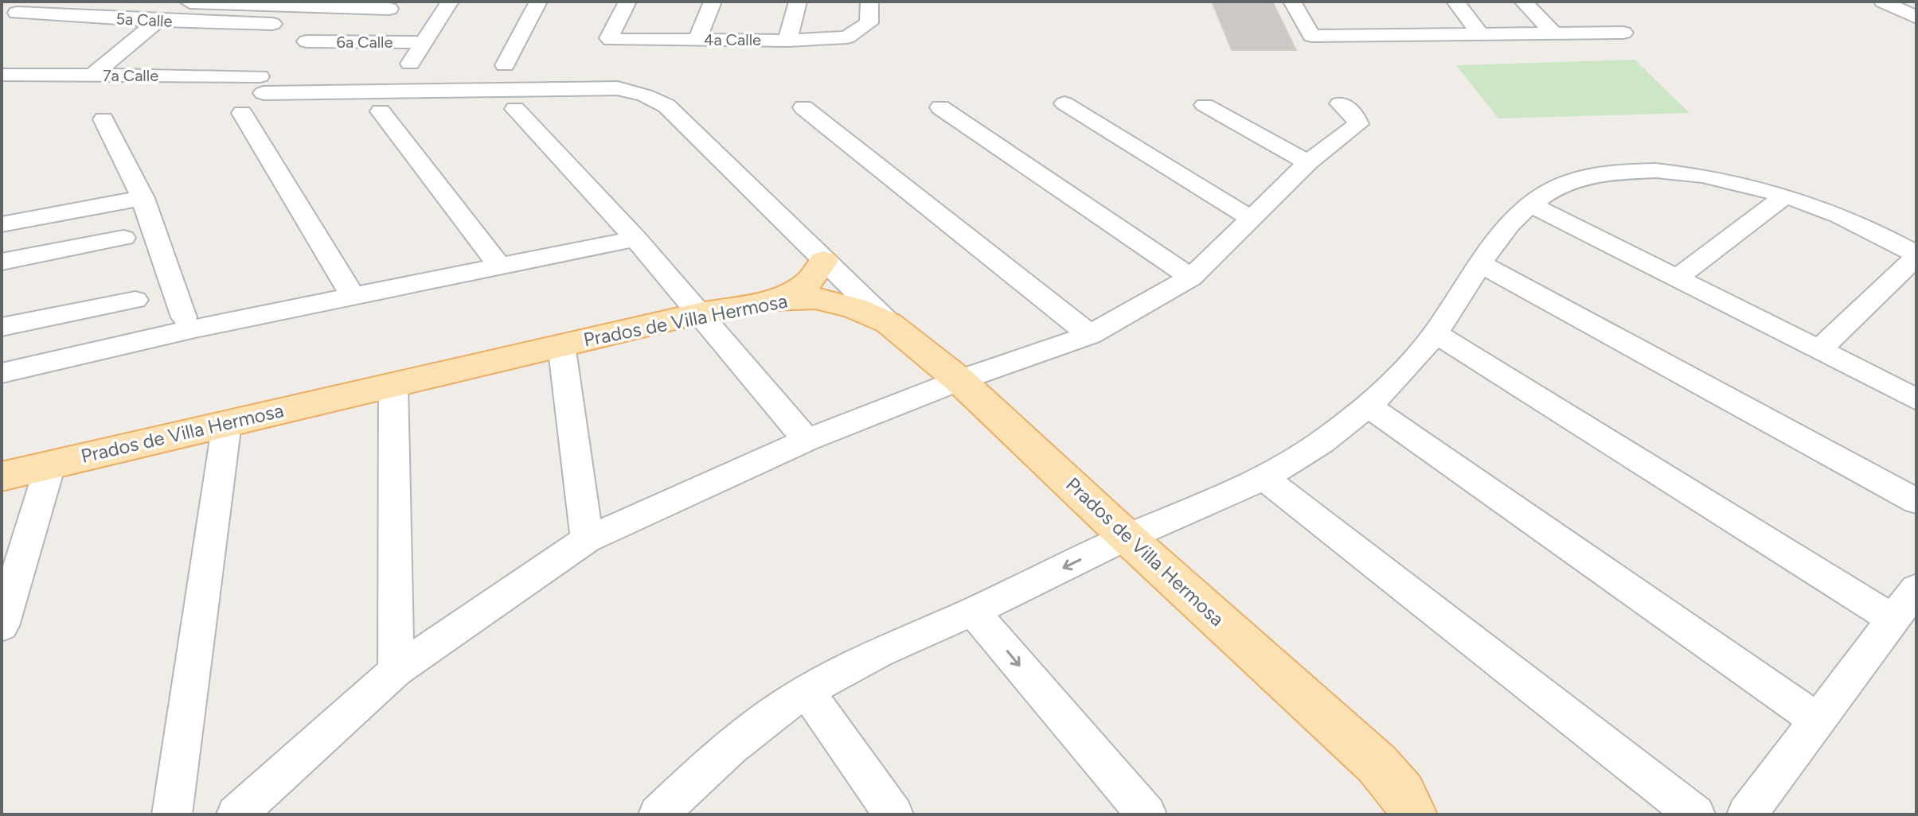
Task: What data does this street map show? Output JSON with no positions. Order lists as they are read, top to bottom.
{
  "streets": {
    "main road": ["Prados de Villa Hermosa"],
    "street": [
      "5a Calle",
      "4a Calle",
      "6a Calle",
      "7a Calle"
    ]
  },
  "crossings": [
    ["7a Calle", "Prados de Villa Hermosa"]
  ]
}
